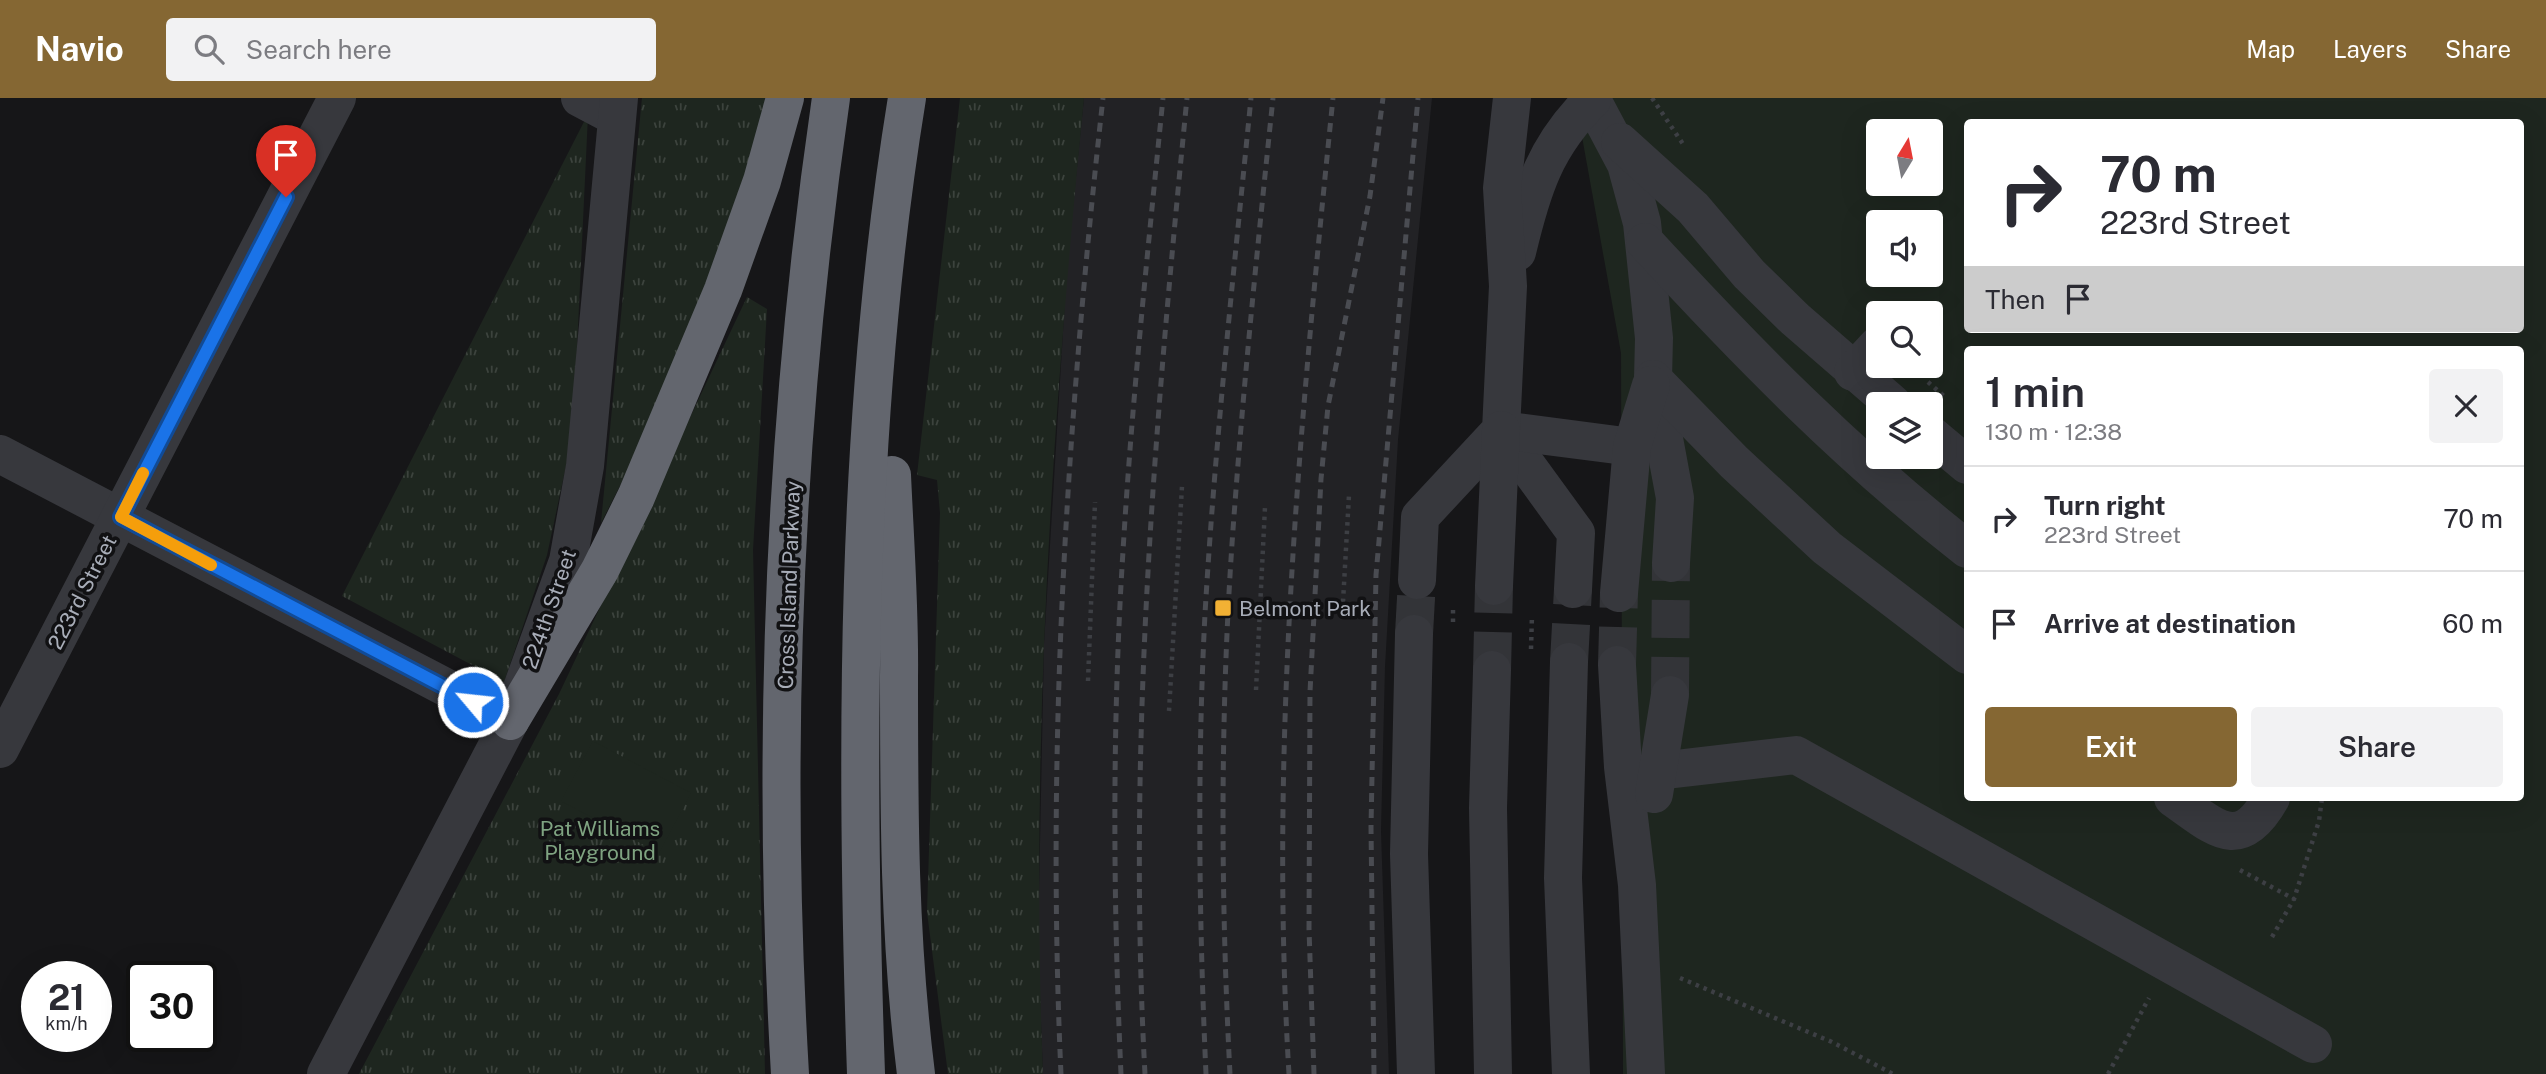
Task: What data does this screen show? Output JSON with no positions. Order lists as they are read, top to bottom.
{
  "streets": {
    "highway": ["Cross Island Parkway"],
    "street": ["223rd Street", "224th Street"]
  },
  "parks": ["Pat Williams Playground"],
  "places": {
    "transit": ["Belmont Park"]
  },
  "north": "top",
  "page": {
    "header": "Navio",
    "search": "Search here",
    "nav": ["Map", "Layers", "Share"],
    "turn": ["70 m", "223rd Street"],
    "then": "Then",
    "heading": ["1 min", "130 m · 12:38"],
    "list": [
      {
        "name": "Turn right",
        "note": "223rd Street",
        "value": "70 m"
      },
      {
        "name": "Arrive at destination",
        "value": "60 m"
      }
    ],
    "buttons": ["Exit", "Share"],
    "speed": "21 km/h",
    "limit": "30"
  }
}
